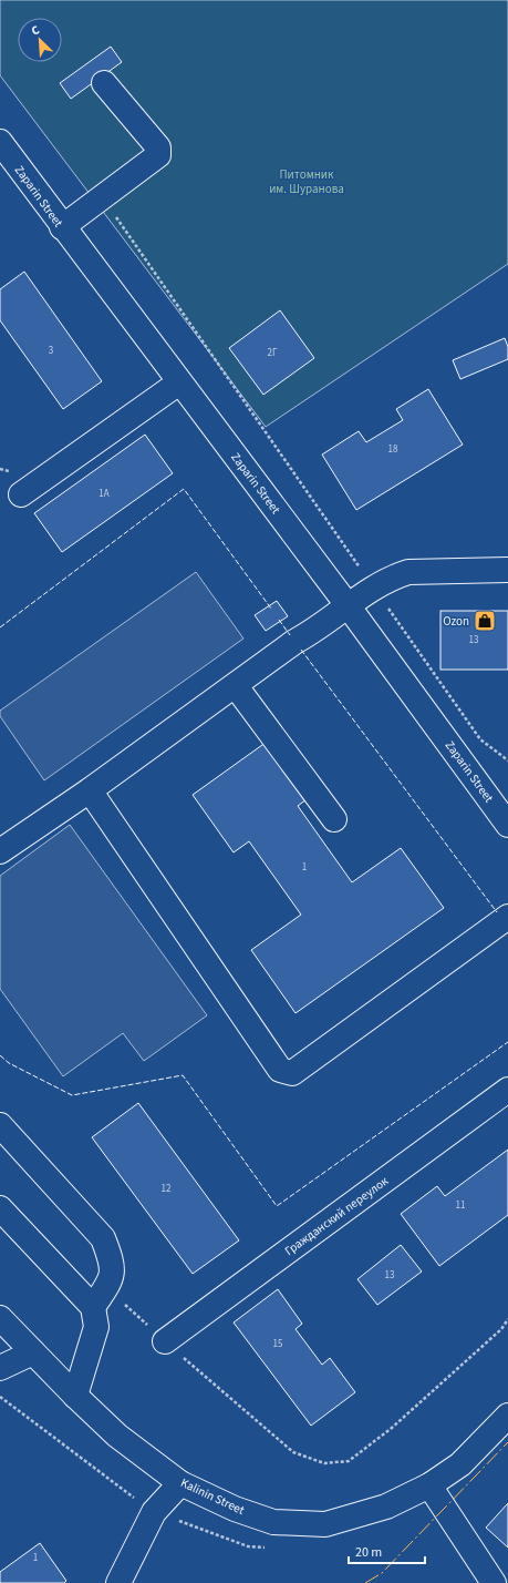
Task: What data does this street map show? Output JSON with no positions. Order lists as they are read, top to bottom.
{
  "streets": {
    "main road": ["Zaparin Street", "Гражданский переулок", "Kalinin Street"]
  },
  "parks": ["Питомник им. Шуранова"],
  "places": {
    "shop": ["Ozon"]
  },
  "house_numbers": [
    "3",
    "2Г",
    "18",
    "1А",
    "13",
    "1",
    "12",
    "11",
    "13",
    "15",
    "1"
  ],
  "scale_bar": "20 m",
  "north": "top left"
}
